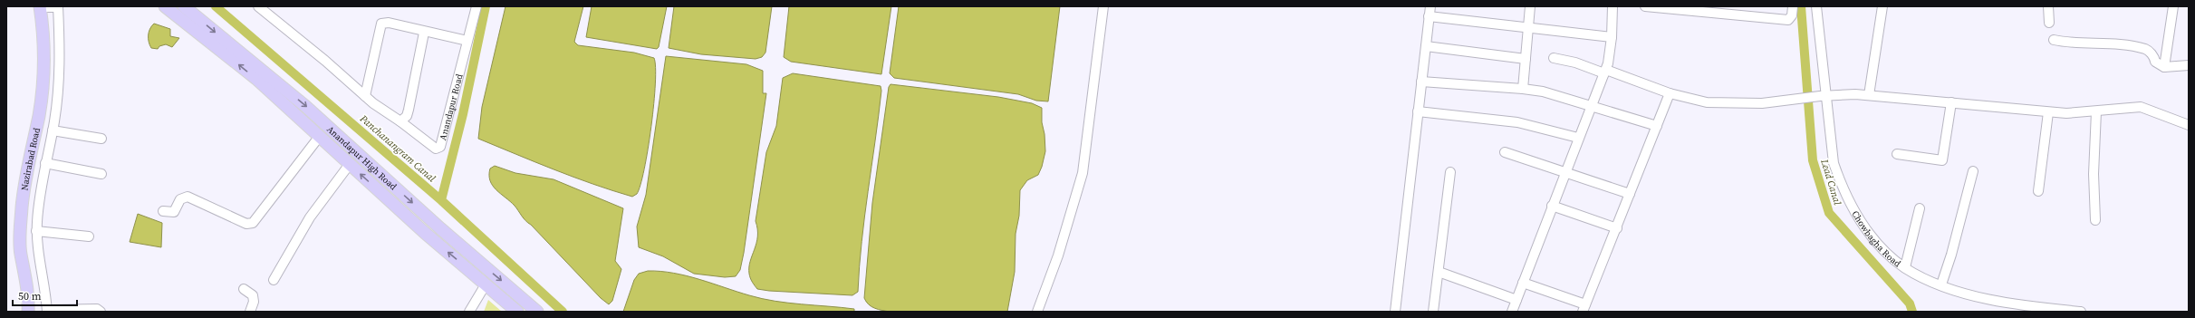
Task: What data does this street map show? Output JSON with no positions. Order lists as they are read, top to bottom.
{
  "streets": {
    "main road": ["Anandapur High Road", "Nazirabad Road"],
    "street": ["Anandapur Road", "Chowbagha Road"]
  },
  "water": ["Panchanangram Canal", "Lead Canal"],
  "scale_bar": "50 m"
}
